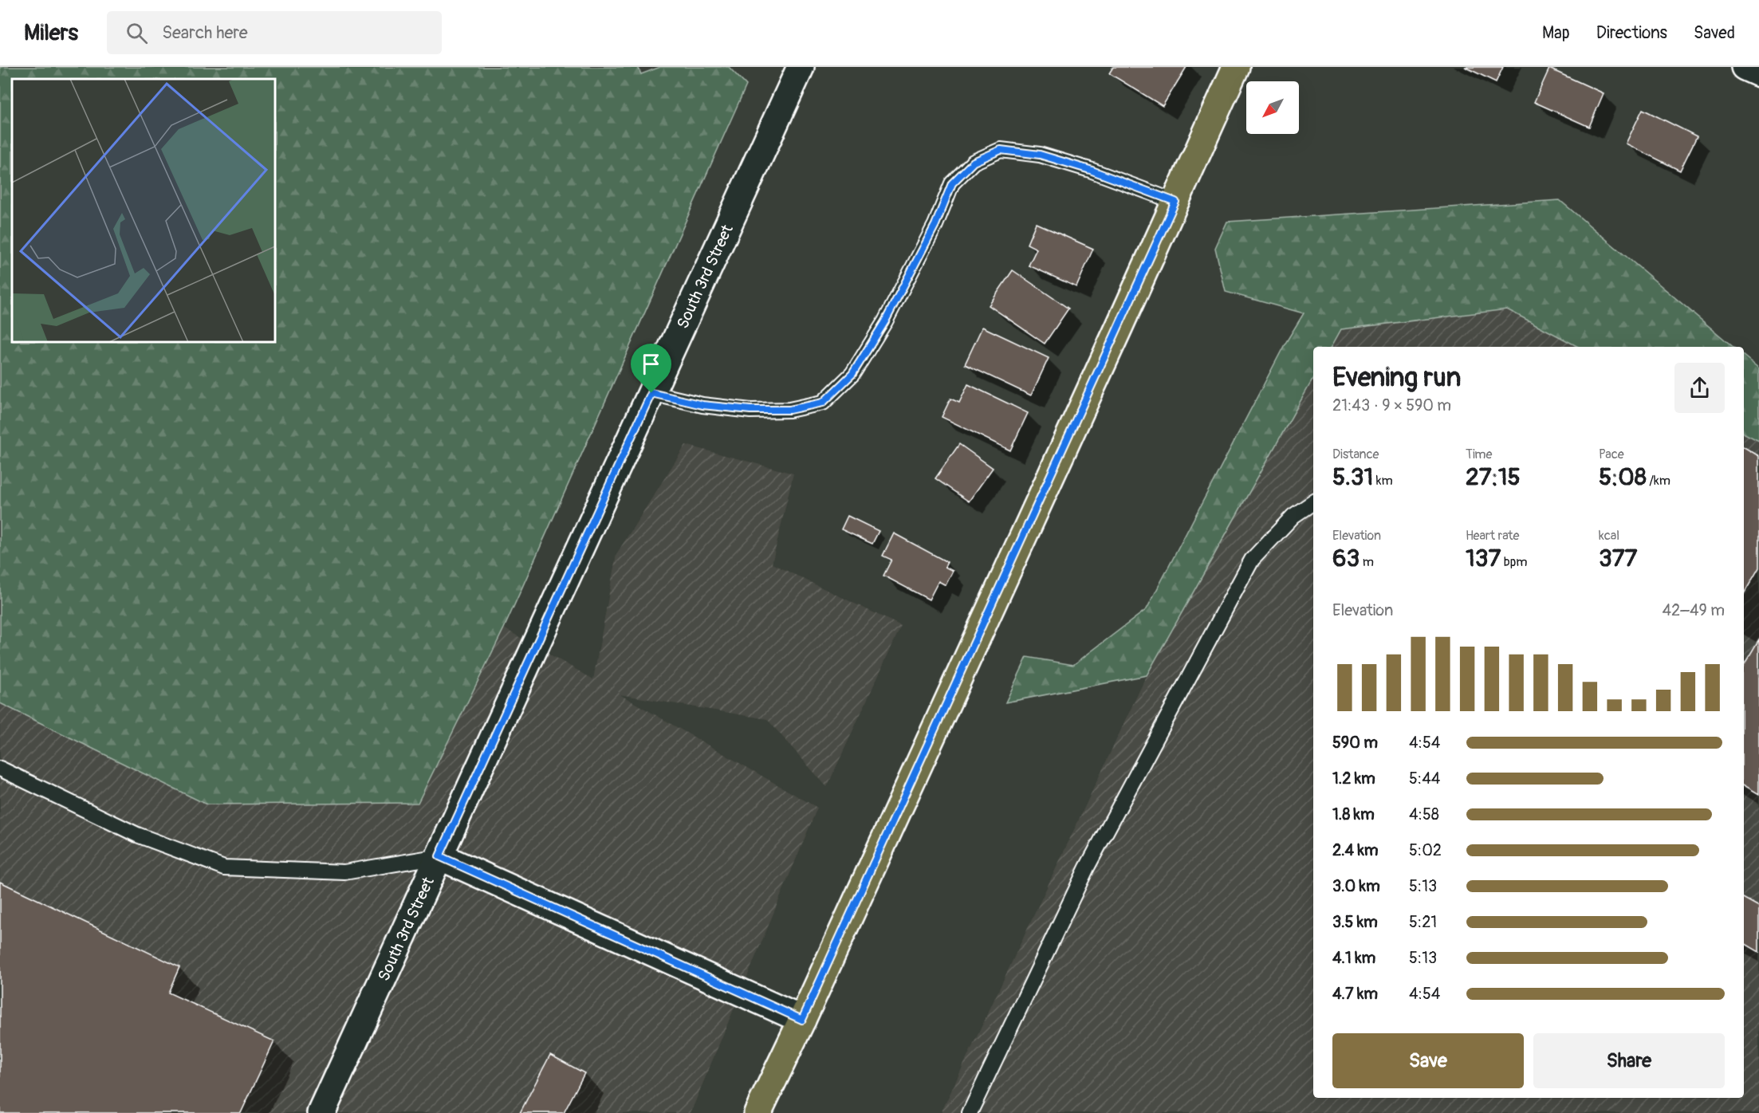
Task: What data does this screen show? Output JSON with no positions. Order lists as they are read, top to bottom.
{
  "streets": {
    "street": ["South 3rd Street"]
  },
  "north": "bottom left",
  "page": {
    "header": "Milers",
    "search": "Search here",
    "nav": ["Map", "Directions", "Saved"],
    "heading": ["Evening run", "21:43 · 9 × 590 m"],
    "stats": [
      ["Distance", "5.31 km"],
      ["Time", "27:15"],
      ["Pace", "5:08 /km"],
      ["Elevation", "63 m"],
      ["Heart rate", "137 bpm"],
      ["kcal", "377"]
    ],
    "chart": ["Elevation", "42–49 m"],
    "list": [
      {
        "name": "590 m",
        "note": "4:54"
      },
      {
        "name": "1.2 km",
        "note": "5:44"
      },
      {
        "name": "1.8 km",
        "note": "4:58"
      },
      {
        "name": "2.4 km",
        "note": "5:02"
      },
      {
        "name": "3.0 km",
        "note": "5:13"
      },
      {
        "name": "3.5 km",
        "note": "5:21"
      },
      {
        "name": "4.1 km",
        "note": "5:13"
      },
      {
        "name": "4.7 km",
        "note": "4:54"
      }
    ],
    "buttons": ["Save", "Share"]
  }
}
